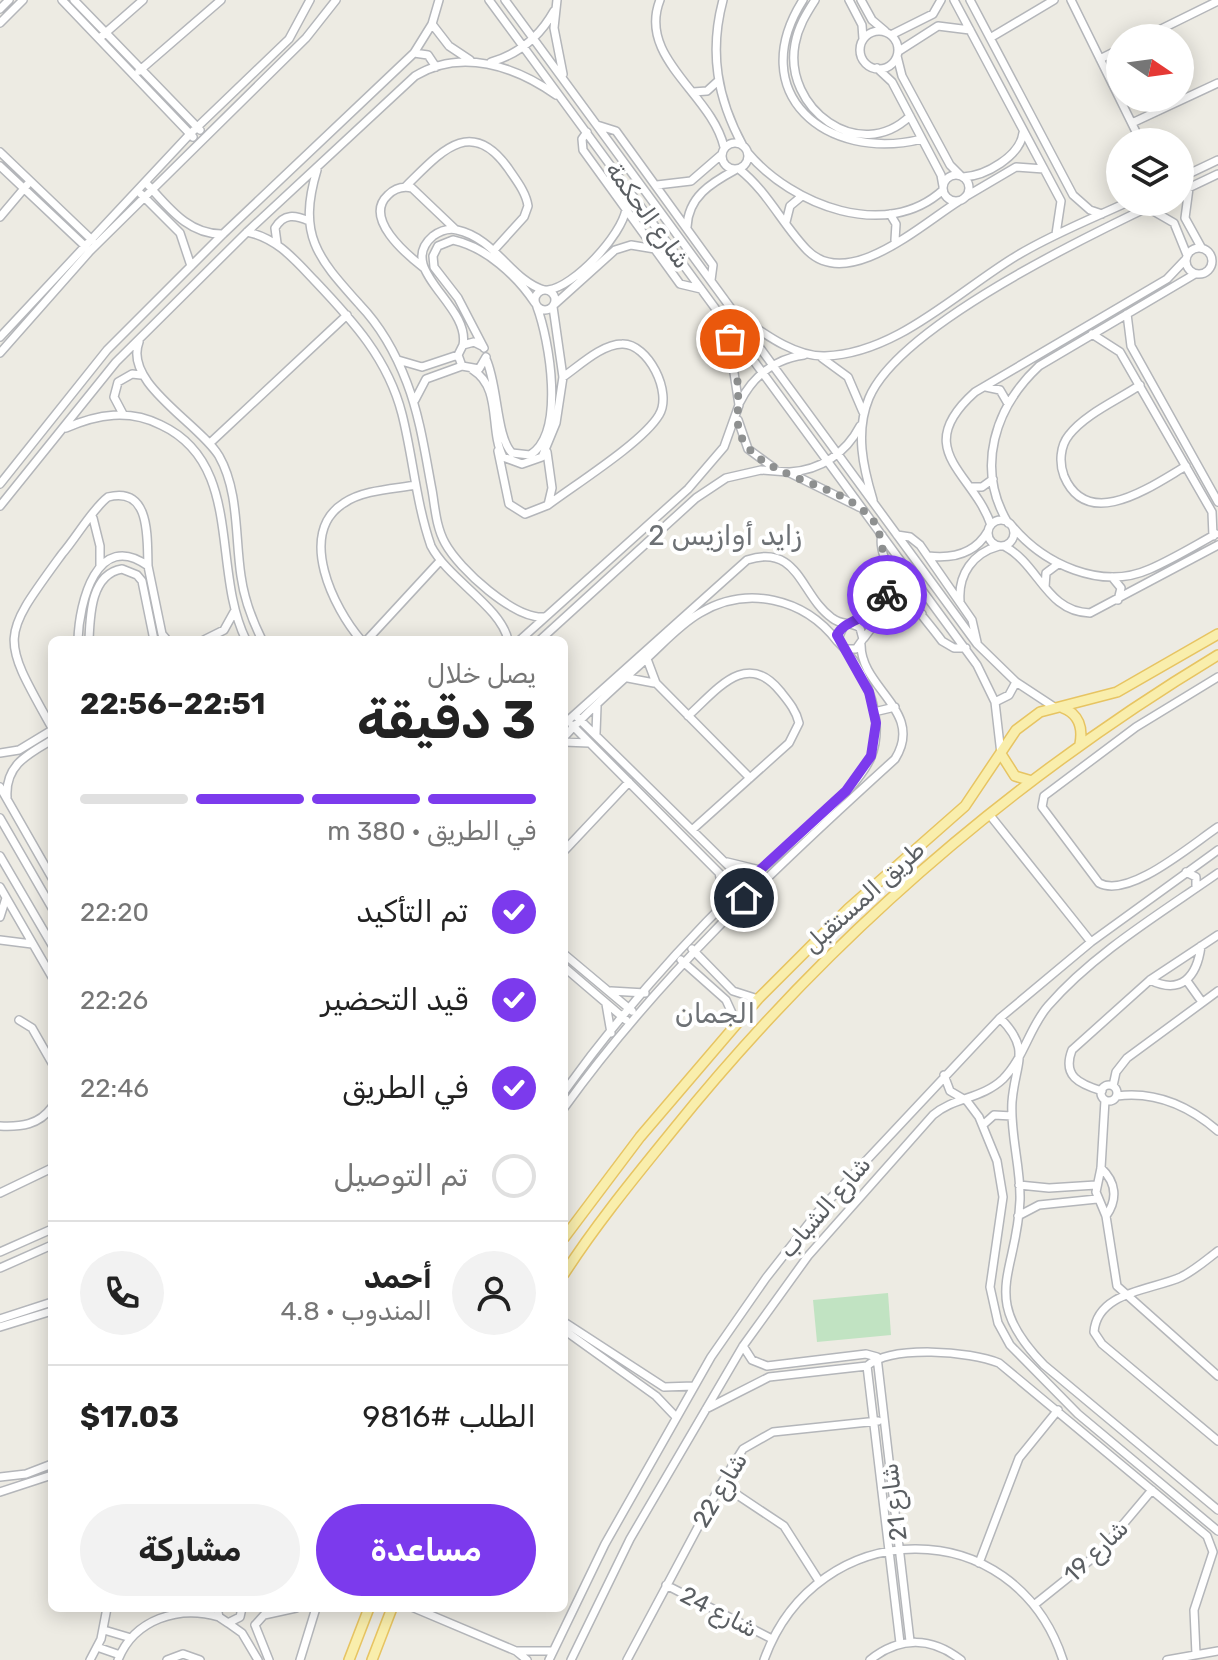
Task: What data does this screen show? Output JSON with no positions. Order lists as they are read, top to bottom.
{
  "streets": {
    "main road": ["طريق المستقبل"],
    "street": [
      "شارع الحكمة",
      "شارع الشباب",
      "شارع 22",
      "شارع 21",
      "شارع 19",
      "شارع 24"
    ]
  },
  "crossings": [
    ["شارع الحكمة", "طريق المستقبل"],
    ["شارع 22", "شارع 21"],
    ["شارع 22", "شارع 24"]
  ],
  "districts": ["زايد أوازيس 2", "الجمان"],
  "north": "right",
  "page": {
    "heading": ["3 دقيقة", "يصل خلال", "22:51–22:56"],
    "panel": [
      "أحمد",
      "المندوب · 4.8",
      "الطلب #9816",
      "$17.03"
    ],
    "bar": "في الطريق · 380 m",
    "list": [
      ["تم التأكيد", "22:20"],
      ["قيد التحضير", "22:26"],
      ["في الطريق", "22:46"],
      "تم التوصيل"
    ],
    "buttons": ["مساعدة", "مشاركة"]
  }
}
